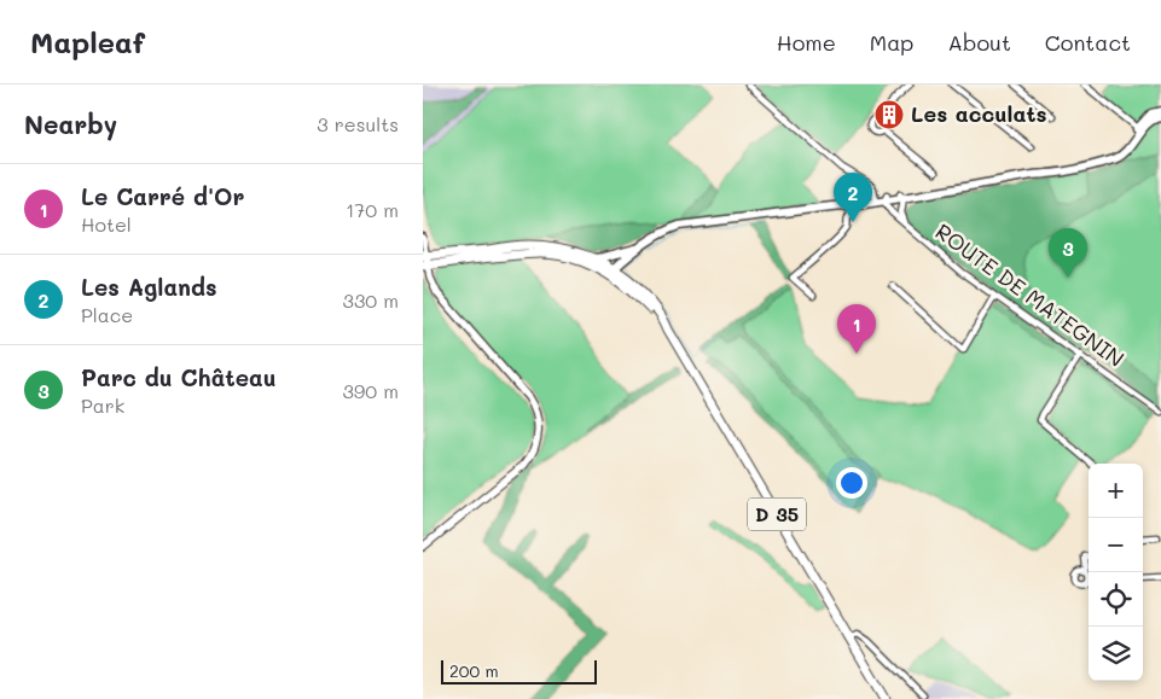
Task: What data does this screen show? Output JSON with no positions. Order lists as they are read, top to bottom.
{
  "streets": {
    "main road": ["D 35"],
    "street": ["ROUTE DE MATEGNIN"]
  },
  "places": {
    "building": ["Les acculats"]
  },
  "scale_bar": "200 m",
  "page": {
    "header": "Mapleaf",
    "nav": [
      "Home",
      "Map",
      "About",
      "Contact"
    ],
    "heading": ["Nearby", "3 results"],
    "list": [
      {
        "mark": "1",
        "name": "Le Carré d'Or",
        "note": "Hotel",
        "value": "170 m"
      },
      {
        "mark": "2",
        "name": "Les Aglands",
        "note": "Place",
        "value": "330 m"
      },
      {
        "mark": "3",
        "name": "Parc du Château",
        "note": "Park",
        "value": "390 m"
      }
    ],
    "pins": ["2", "3", "1"],
    "map_buttons": ["+", "−"],
    "scale": "200 m"
  }
}
